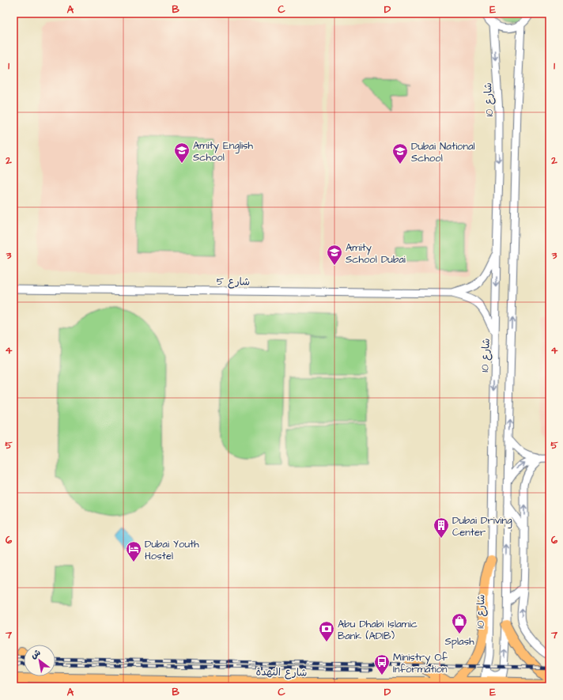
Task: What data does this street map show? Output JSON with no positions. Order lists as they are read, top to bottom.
{
  "streets": {
    "main road": ["شارع النهدة"],
    "street": ["شارع 10", "شارع 5"]
  },
  "crossings": [
    ["شارع 10", "شارع 5"],
    ["شارع 10", "شارع النهدة"]
  ],
  "places": {
    "school or university": ["Amity English School", "Dubai National School", "Amity School Dubai"],
    "building": ["Dubai Driving Center"],
    "hotel": ["Dubai Youth Hostel"],
    "shop": ["Splash"],
    "bank": ["Abu Dhabi Islamic Bank (ADIB)"],
    "bus stop": ["Ministry Of Information"]
  },
  "north": "top left",
  "grid": {
    "columns": [
      "A",
      "B",
      "C",
      "D",
      "E"
    ],
    "rows": [
      "1",
      "2",
      "3",
      "4",
      "5",
      "6",
      "7"
    ]
  }
}
